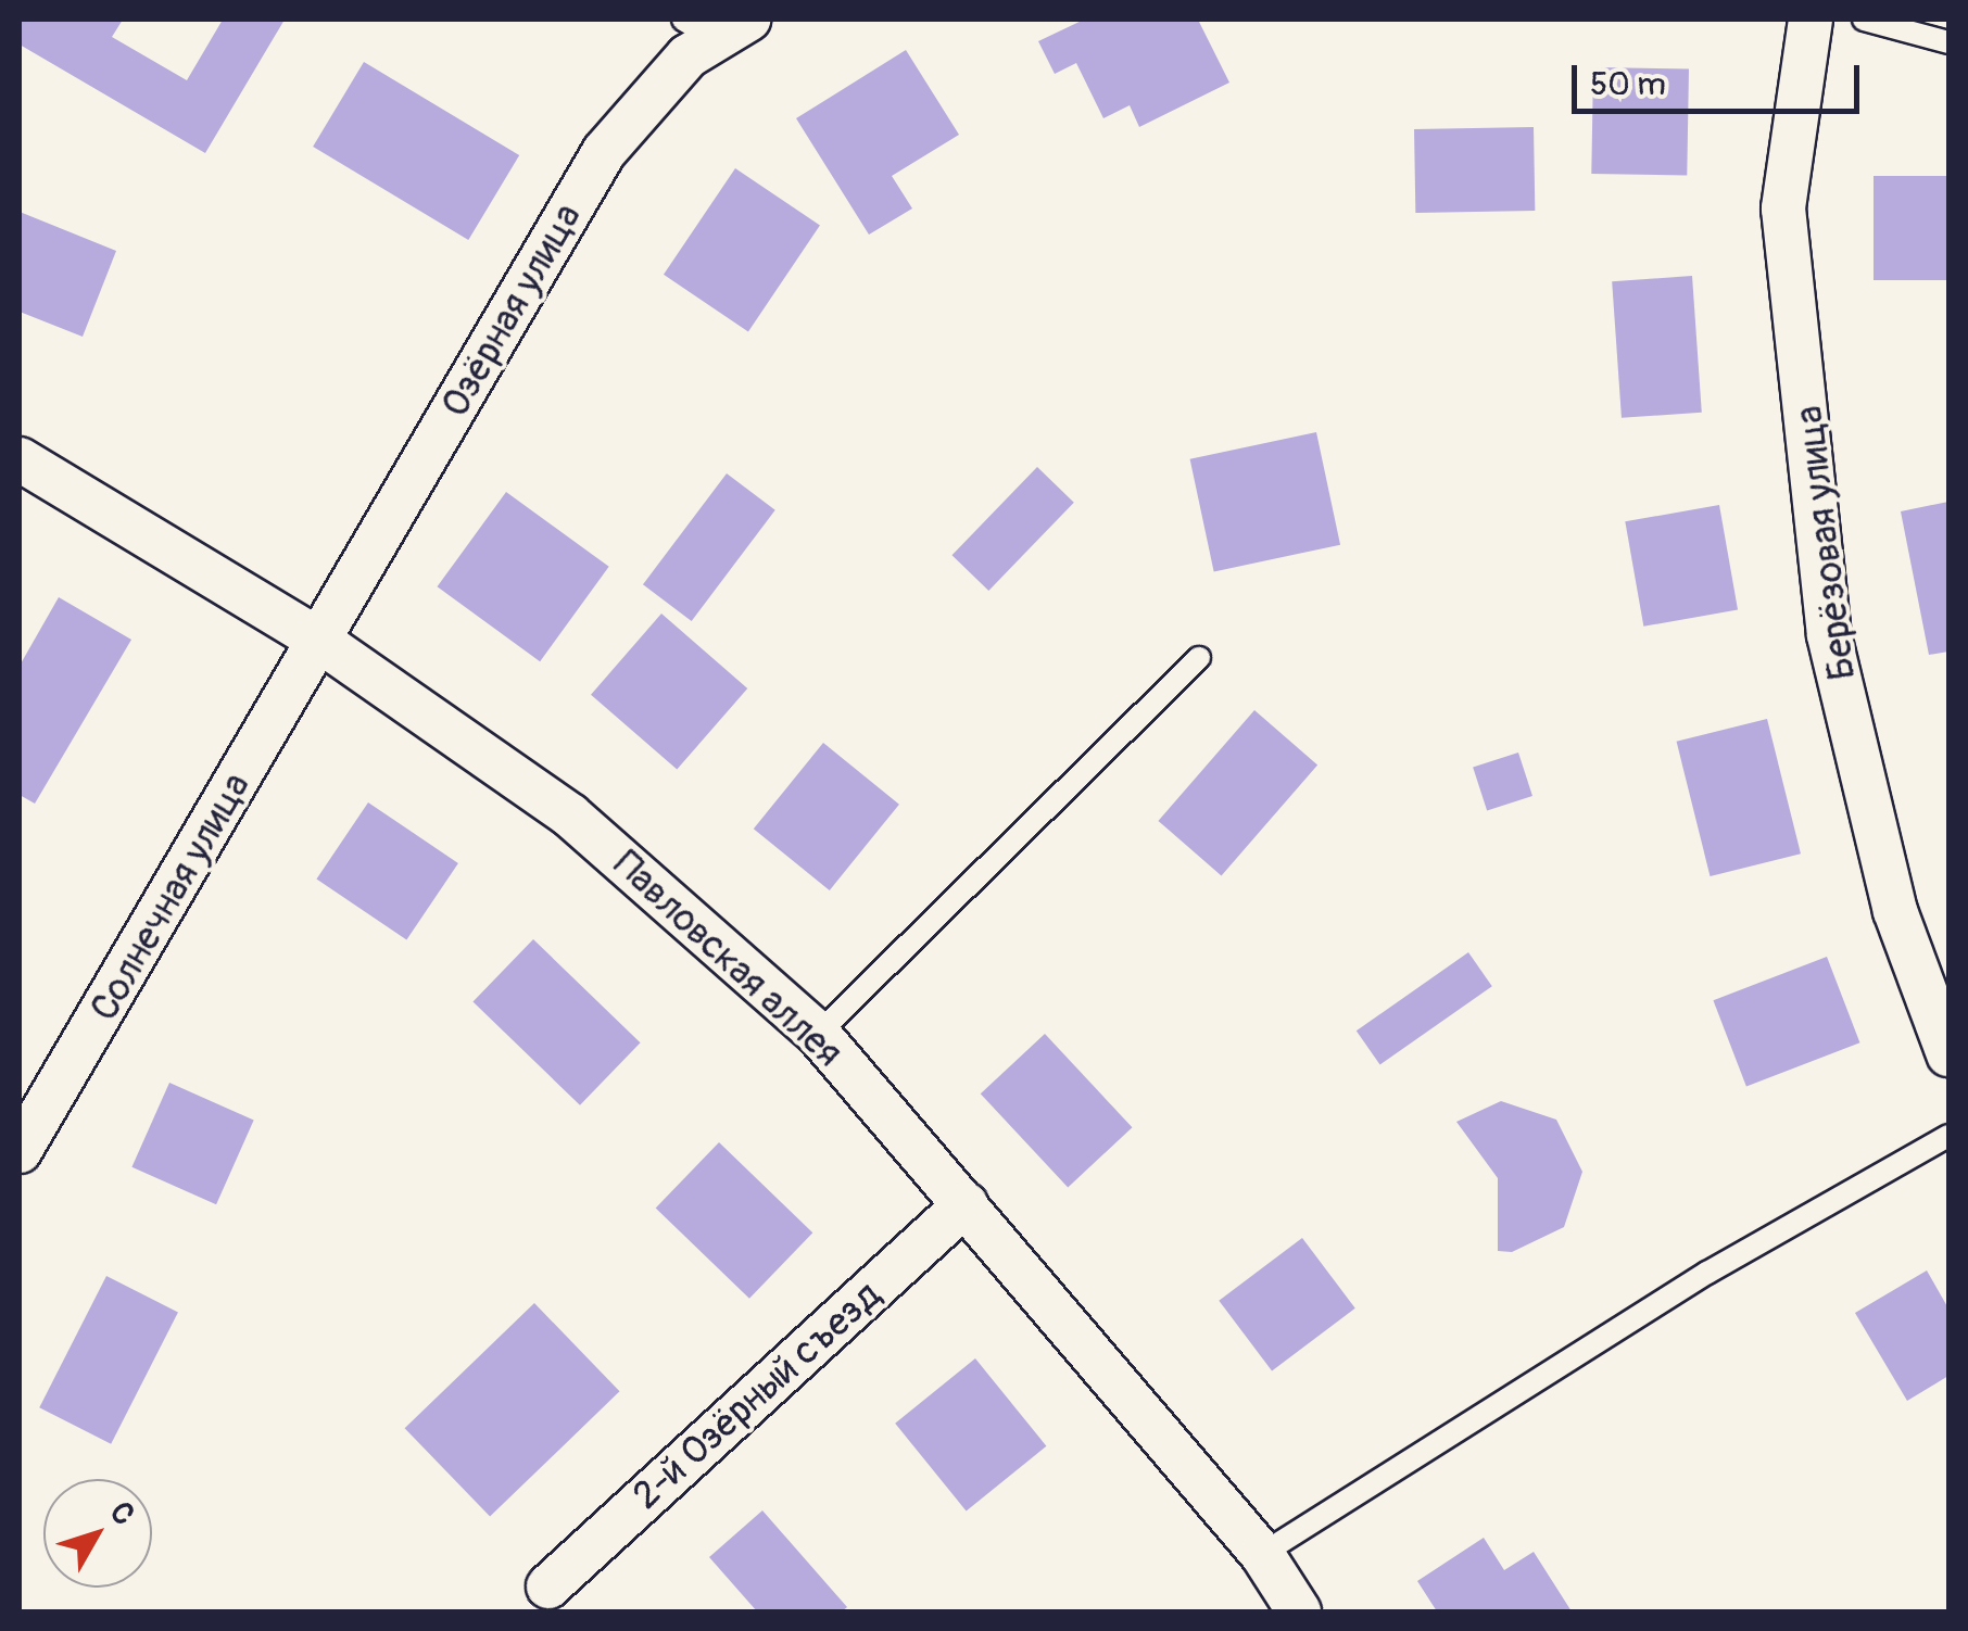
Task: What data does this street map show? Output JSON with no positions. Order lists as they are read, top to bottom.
{
  "streets": {
    "street": [
      "Озёрная улица",
      "Берёзовая улица",
      "Солнечная улица",
      "Павловская аллея",
      "2-й Озёрный съезд"
    ]
  },
  "crossings": [
    ["Озёрная улица", "Солнечная улица"],
    ["Озёрная улица", "Павловская аллея"],
    ["Солнечная улица", "Павловская аллея"],
    ["Павловская аллея", "2-й Озёрный съезд"]
  ],
  "scale_bar": "50 m",
  "north": "top right"
}
